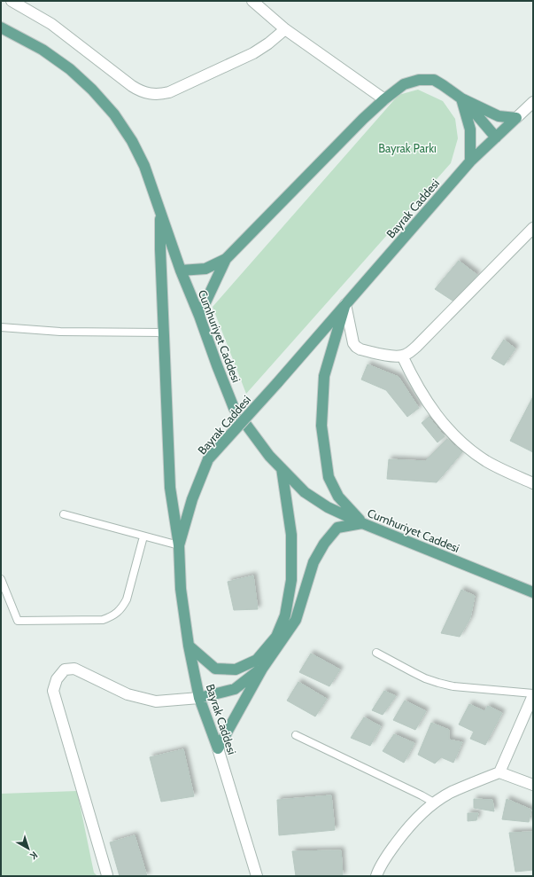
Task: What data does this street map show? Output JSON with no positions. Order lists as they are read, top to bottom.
{
  "streets": {
    "main road": ["Bayrak Caddesi", "Cumhuriyet Caddesi"]
  },
  "parks": ["Bayrak Parkı"],
  "north": "bottom right"
}
